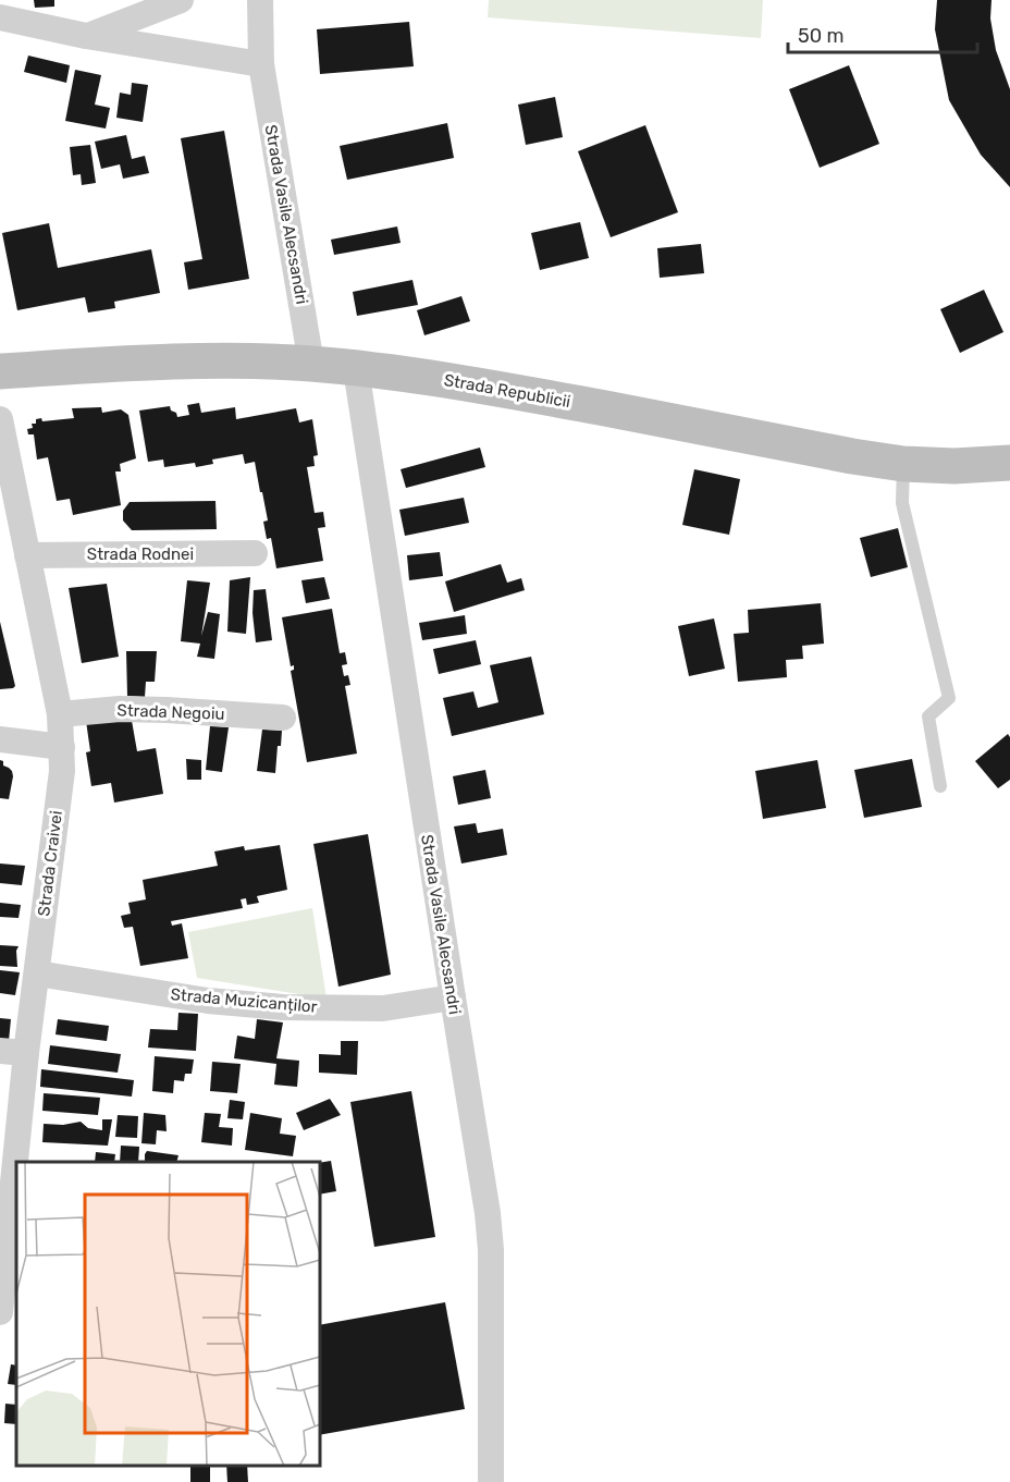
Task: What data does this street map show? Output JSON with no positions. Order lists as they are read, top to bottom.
{
  "streets": {
    "main road": ["Strada Republicii"],
    "street": [
      "Strada Vasile Alecsandri",
      "Strada Rodnei",
      "Strada Negoiu",
      "Strada Craivei",
      "Strada Muzicanților"
    ]
  },
  "crossings": [
    ["Strada Vasile Alecsandri", "Strada Republicii"],
    ["Strada Vasile Alecsandri", "Strada Muzicanților"],
    ["Strada Rodnei", "Strada Craivei"],
    ["Strada Negoiu", "Strada Craivei"],
    ["Strada Craivei", "Strada Muzicanților"]
  ],
  "scale_bar": "50 m"
}
